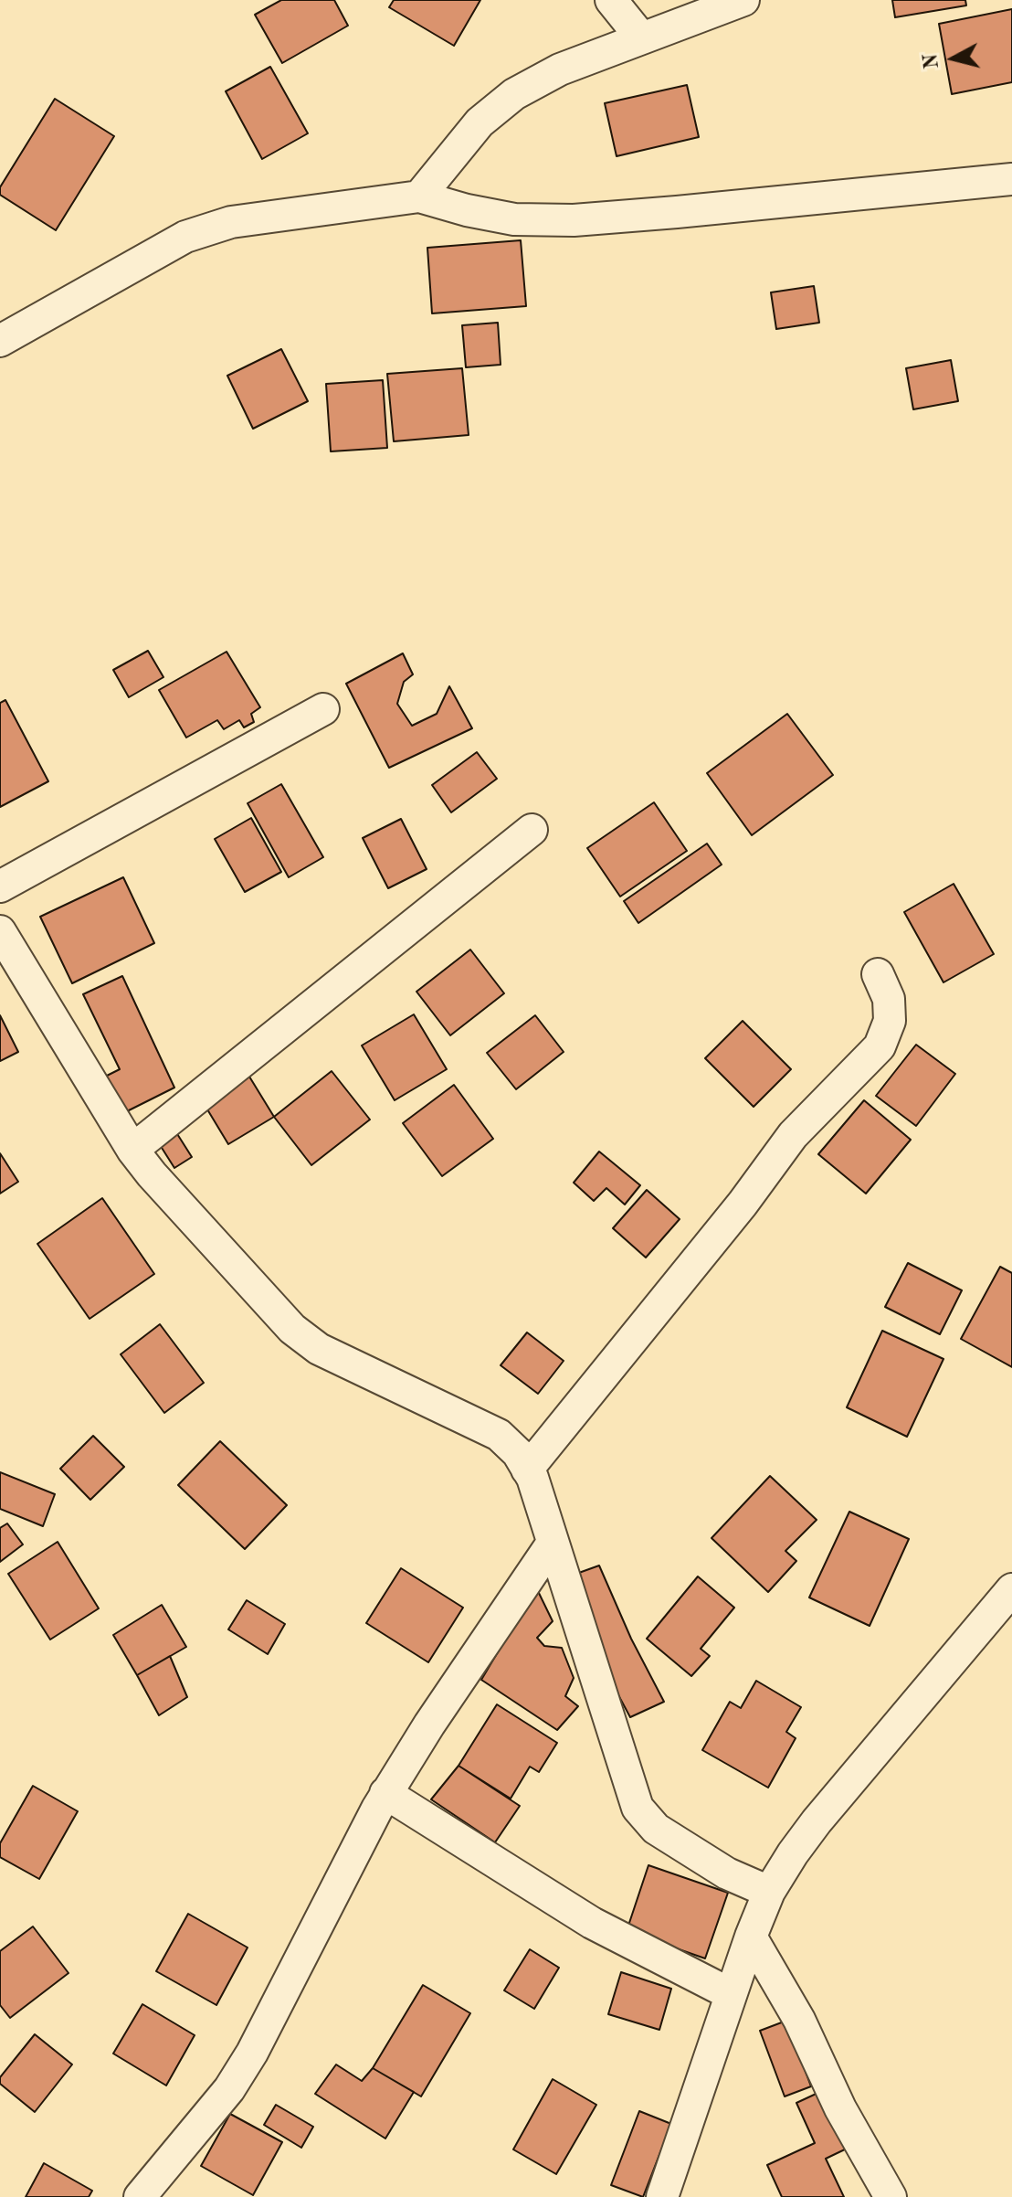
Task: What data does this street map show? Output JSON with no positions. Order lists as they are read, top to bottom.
{
  "north": "left"
}
